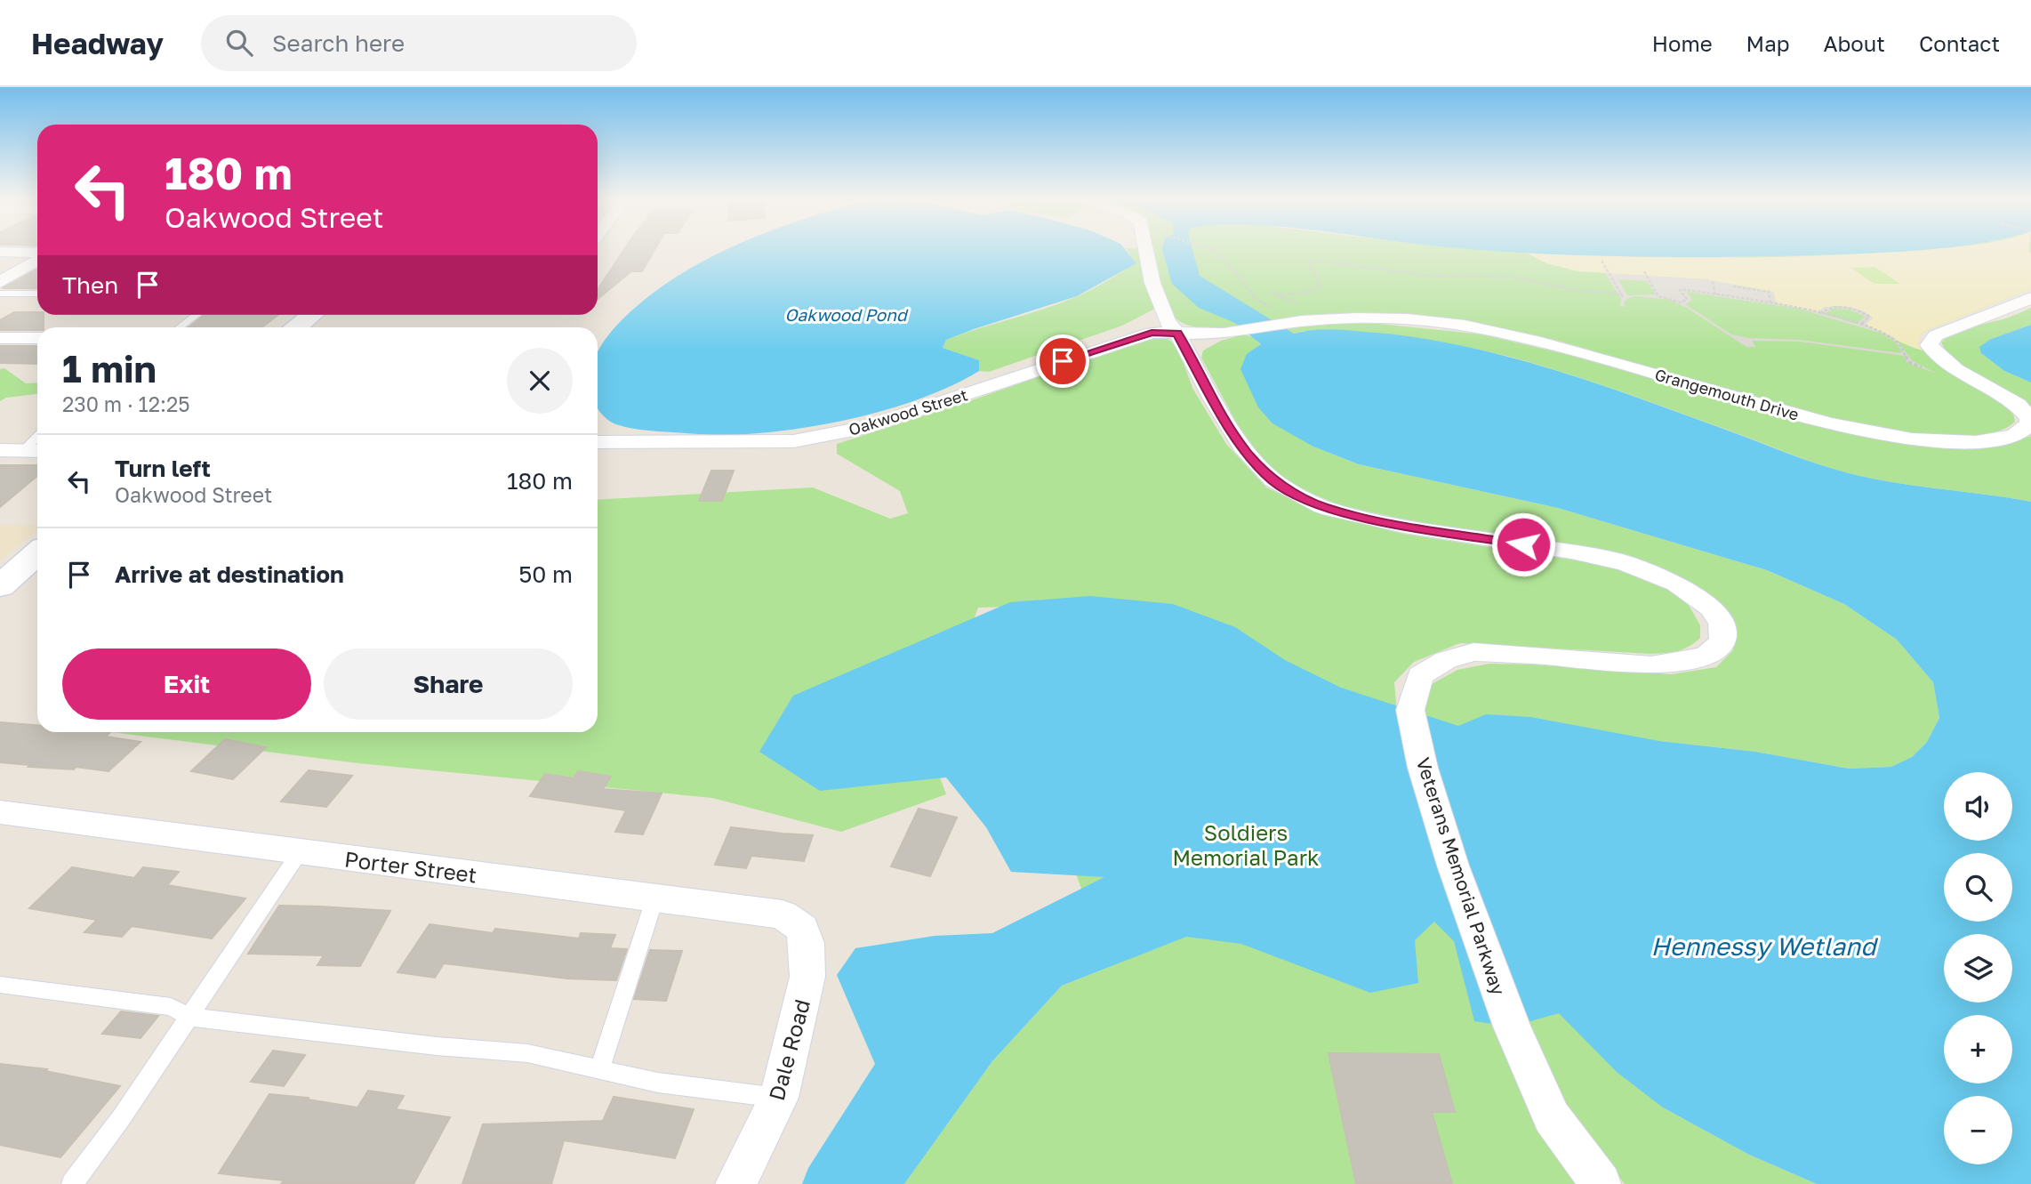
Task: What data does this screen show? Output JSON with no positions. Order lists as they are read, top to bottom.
{
  "streets": {
    "street": [
      "Grangemouth Drive",
      "Oakwood Street",
      "Porter Street",
      "Veterans Memorial Parkway",
      "Dale Road"
    ]
  },
  "crossings": [
    ["Grangemouth Drive", "Oakwood Street"],
    ["Grangemouth Drive", "Veterans Memorial Parkway"],
    ["Oakwood Street", "Veterans Memorial Parkway"],
    ["Porter Street", "Dale Road"]
  ],
  "water": ["Oakwood Pond", "Hennessy Wetland"],
  "parks": ["Soldiers Memorial Park"],
  "page": {
    "header": "Headway",
    "search": "Search here",
    "nav": [
      "Home",
      "Map",
      "About",
      "Contact"
    ],
    "turn": ["180 m", "Oakwood Street"],
    "then": "Then",
    "heading": ["1 min", "230 m · 12:25"],
    "list": [
      {
        "name": "Turn left",
        "note": "Oakwood Street",
        "value": "180 m"
      },
      {
        "name": "Arrive at destination",
        "value": "50 m"
      }
    ],
    "buttons": ["Exit", "Share"],
    "map_buttons": ["+", "−"]
  }
}
